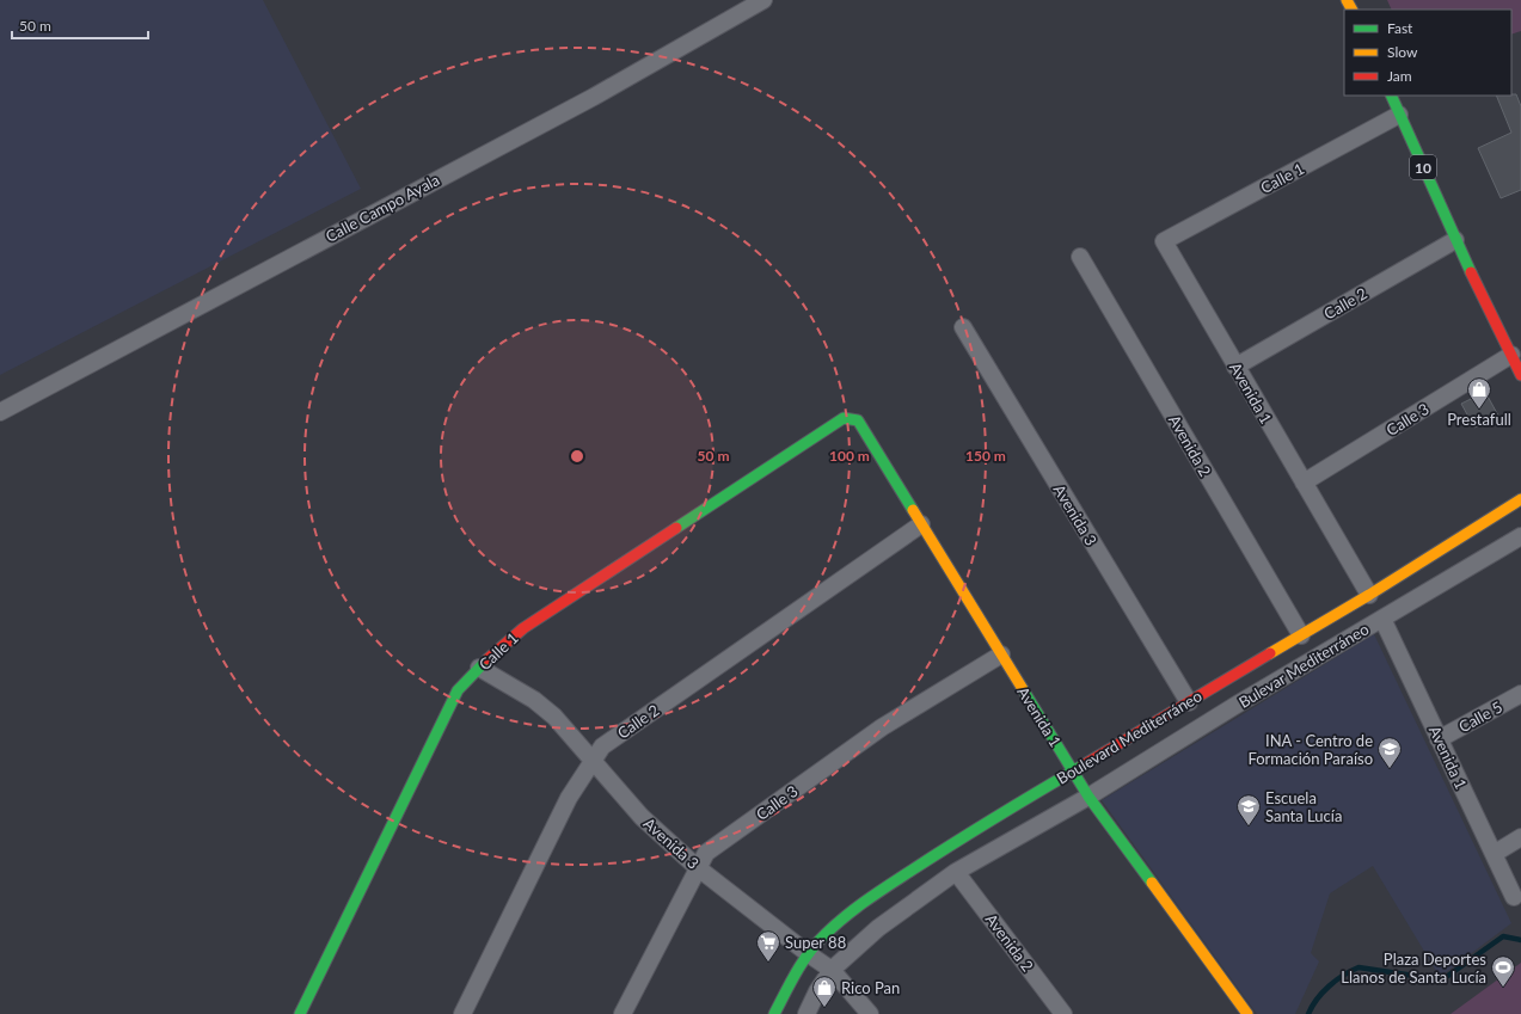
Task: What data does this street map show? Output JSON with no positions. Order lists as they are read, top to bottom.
{
  "streets": {
    "street": [
      "10",
      "Calle 1",
      "Calle Campo Ayala",
      "Calle 2",
      "Avenida 1",
      "Calle 3",
      "Avenida 2",
      "Avenida 3",
      "Bulevar Mediterráneo",
      "Calle 5",
      "Boulevard Mediterráneo"
    ]
  },
  "crossings": [
    ["10", "Calle 1"],
    ["10", "Calle 2"],
    ["10", "Calle 3"],
    ["Calle 1", "Avenida 1"],
    ["Calle 1", "Avenida 3"],
    ["Calle 2", "Avenida 1"],
    ["Calle 2", "Avenida 3"],
    ["Avenida 1", "Calle 3"],
    ["Avenida 1", "Bulevar Mediterráneo"],
    ["Avenida 1", "Calle 5"],
    ["Avenida 1", "Boulevard Mediterráneo"],
    ["Calle 3", "Avenida 3"],
    ["Avenida 2", "Boulevard Mediterráneo"],
    ["Avenida 3", "Boulevard Mediterráneo"],
    ["Bulevar Mediterráneo", "Boulevard Mediterráneo"]
  ],
  "places": {
    "shop": ["Prestafull", "Rico Pan"],
    "school or university": ["INA - Centro de Formación Paraíso", "Escuela Santa Lucía"],
    "supermarket": ["Super 88"],
    "sports": ["Plaza Deportes Llanos de Santa Lucía"]
  },
  "legend": ["Fast", "Slow", "Jam"],
  "scale_bar": "50 m",
  "rings": ["50 m", "100 m", "150 m"]
}
